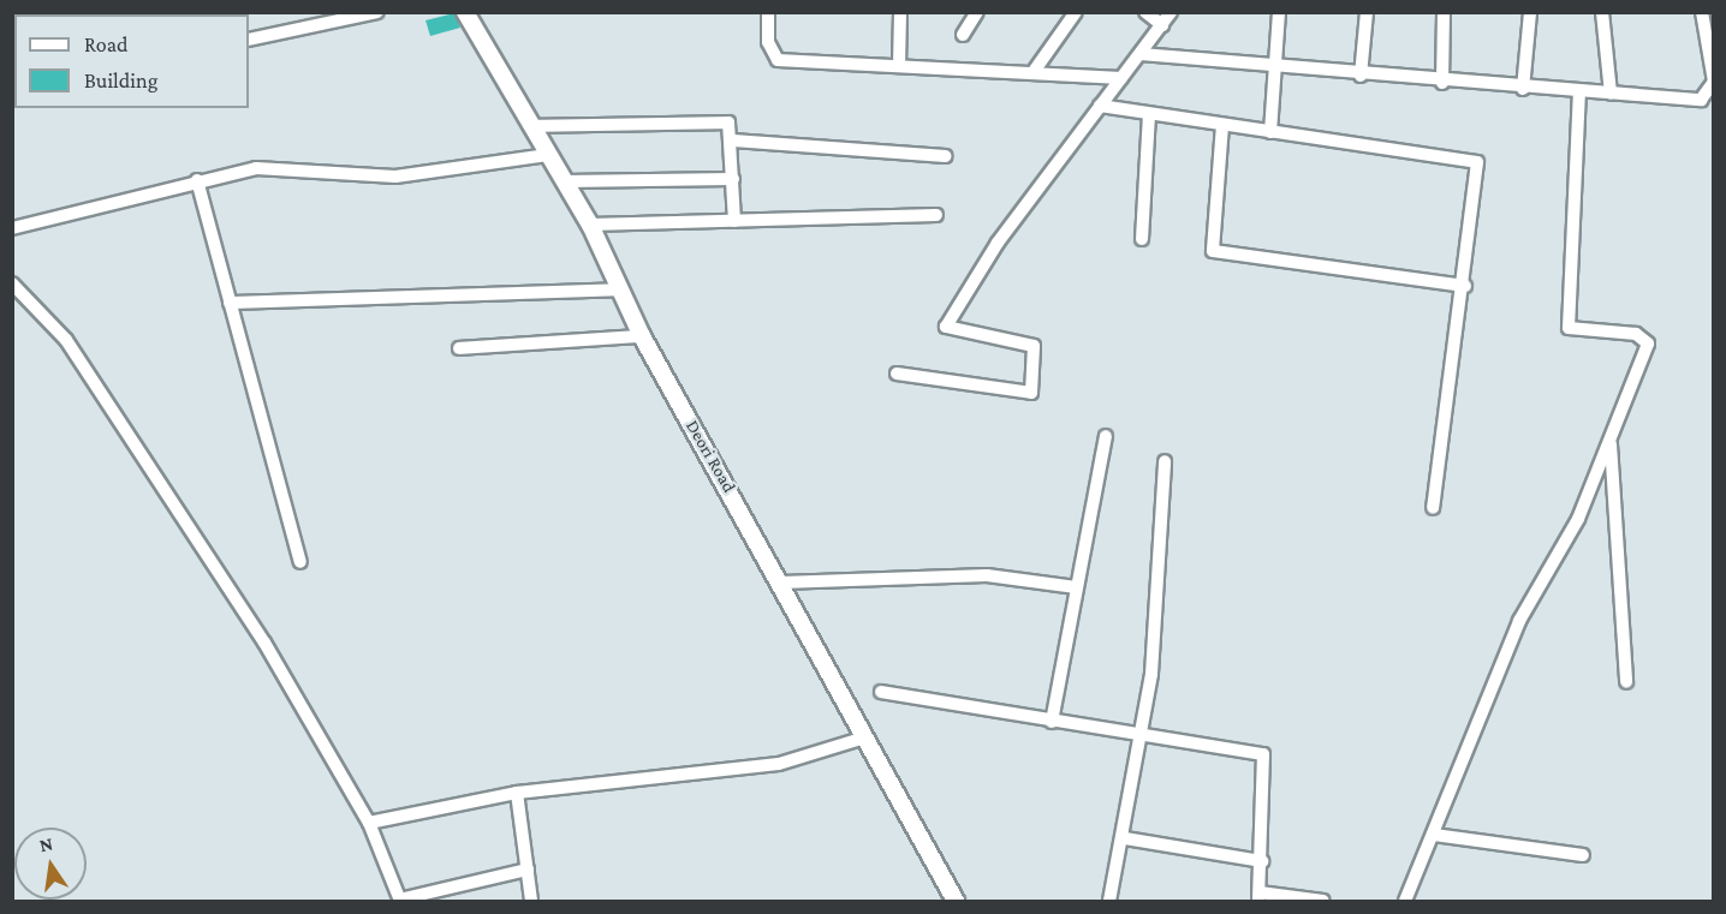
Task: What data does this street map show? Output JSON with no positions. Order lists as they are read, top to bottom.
{
  "streets": {
    "street": ["Deori Road"]
  },
  "legend": ["Road", "Building"],
  "north": "top"
}
